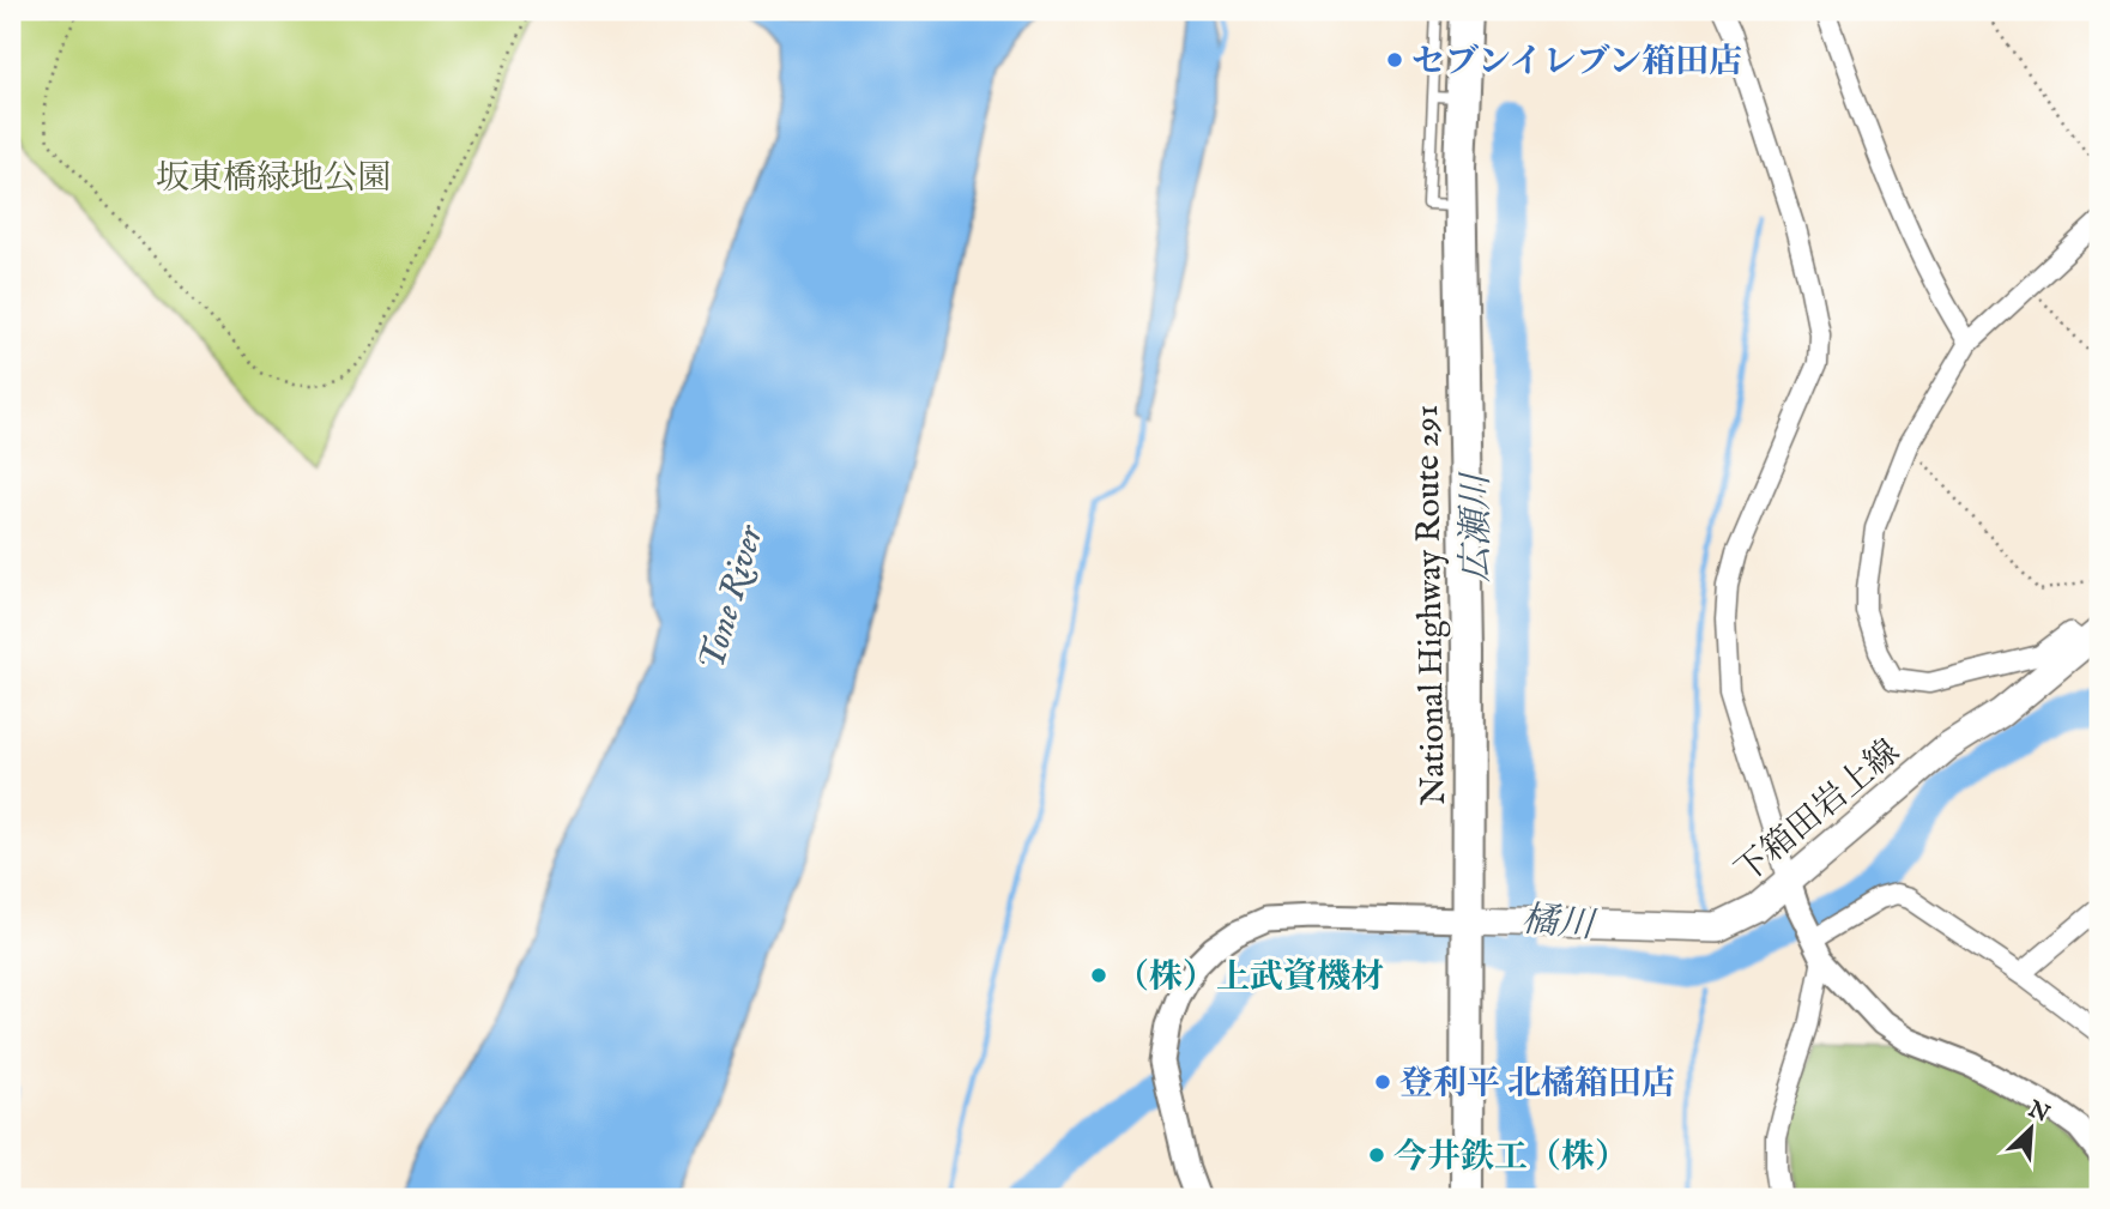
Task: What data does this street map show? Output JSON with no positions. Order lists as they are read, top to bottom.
{
  "streets": {
    "highway": ["National Highway Route 291"],
    "main road": ["下箱田岩上線"]
  },
  "crossings": [
    ["National Highway Route 291", "下箱田岩上線"]
  ],
  "water": ["広瀬川", "Tone River", "橘川"],
  "parks": ["坂東橋緑地公園"],
  "places": [
    "セブンイレブン箱田店",
    "（株）上武資機材",
    "登利平 北橘箱田店",
    "今井鉄工（株）"
  ],
  "north": "top right"
}
